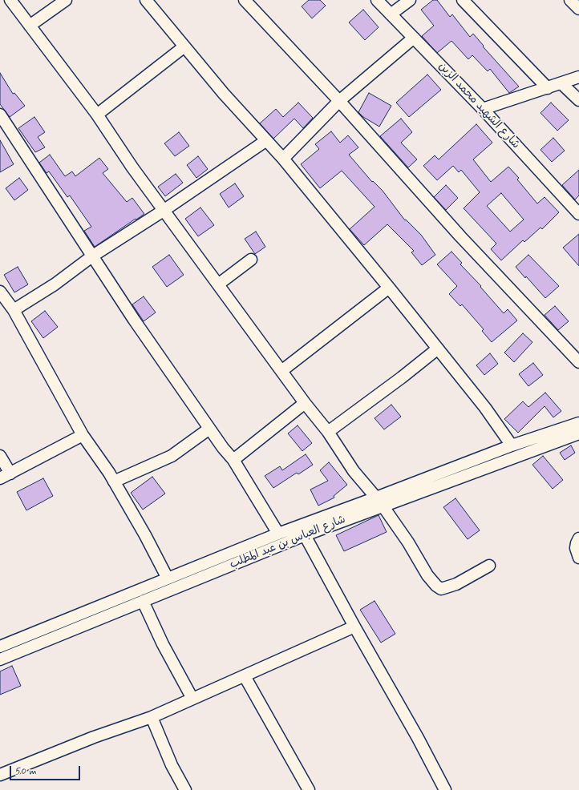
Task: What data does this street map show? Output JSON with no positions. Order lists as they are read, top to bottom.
{
  "streets": {
    "street": ["شارع الشهيد محمد الزبن", "شارع العباس بن عبد المطلب"]
  },
  "scale_bar": "50 m"
}
